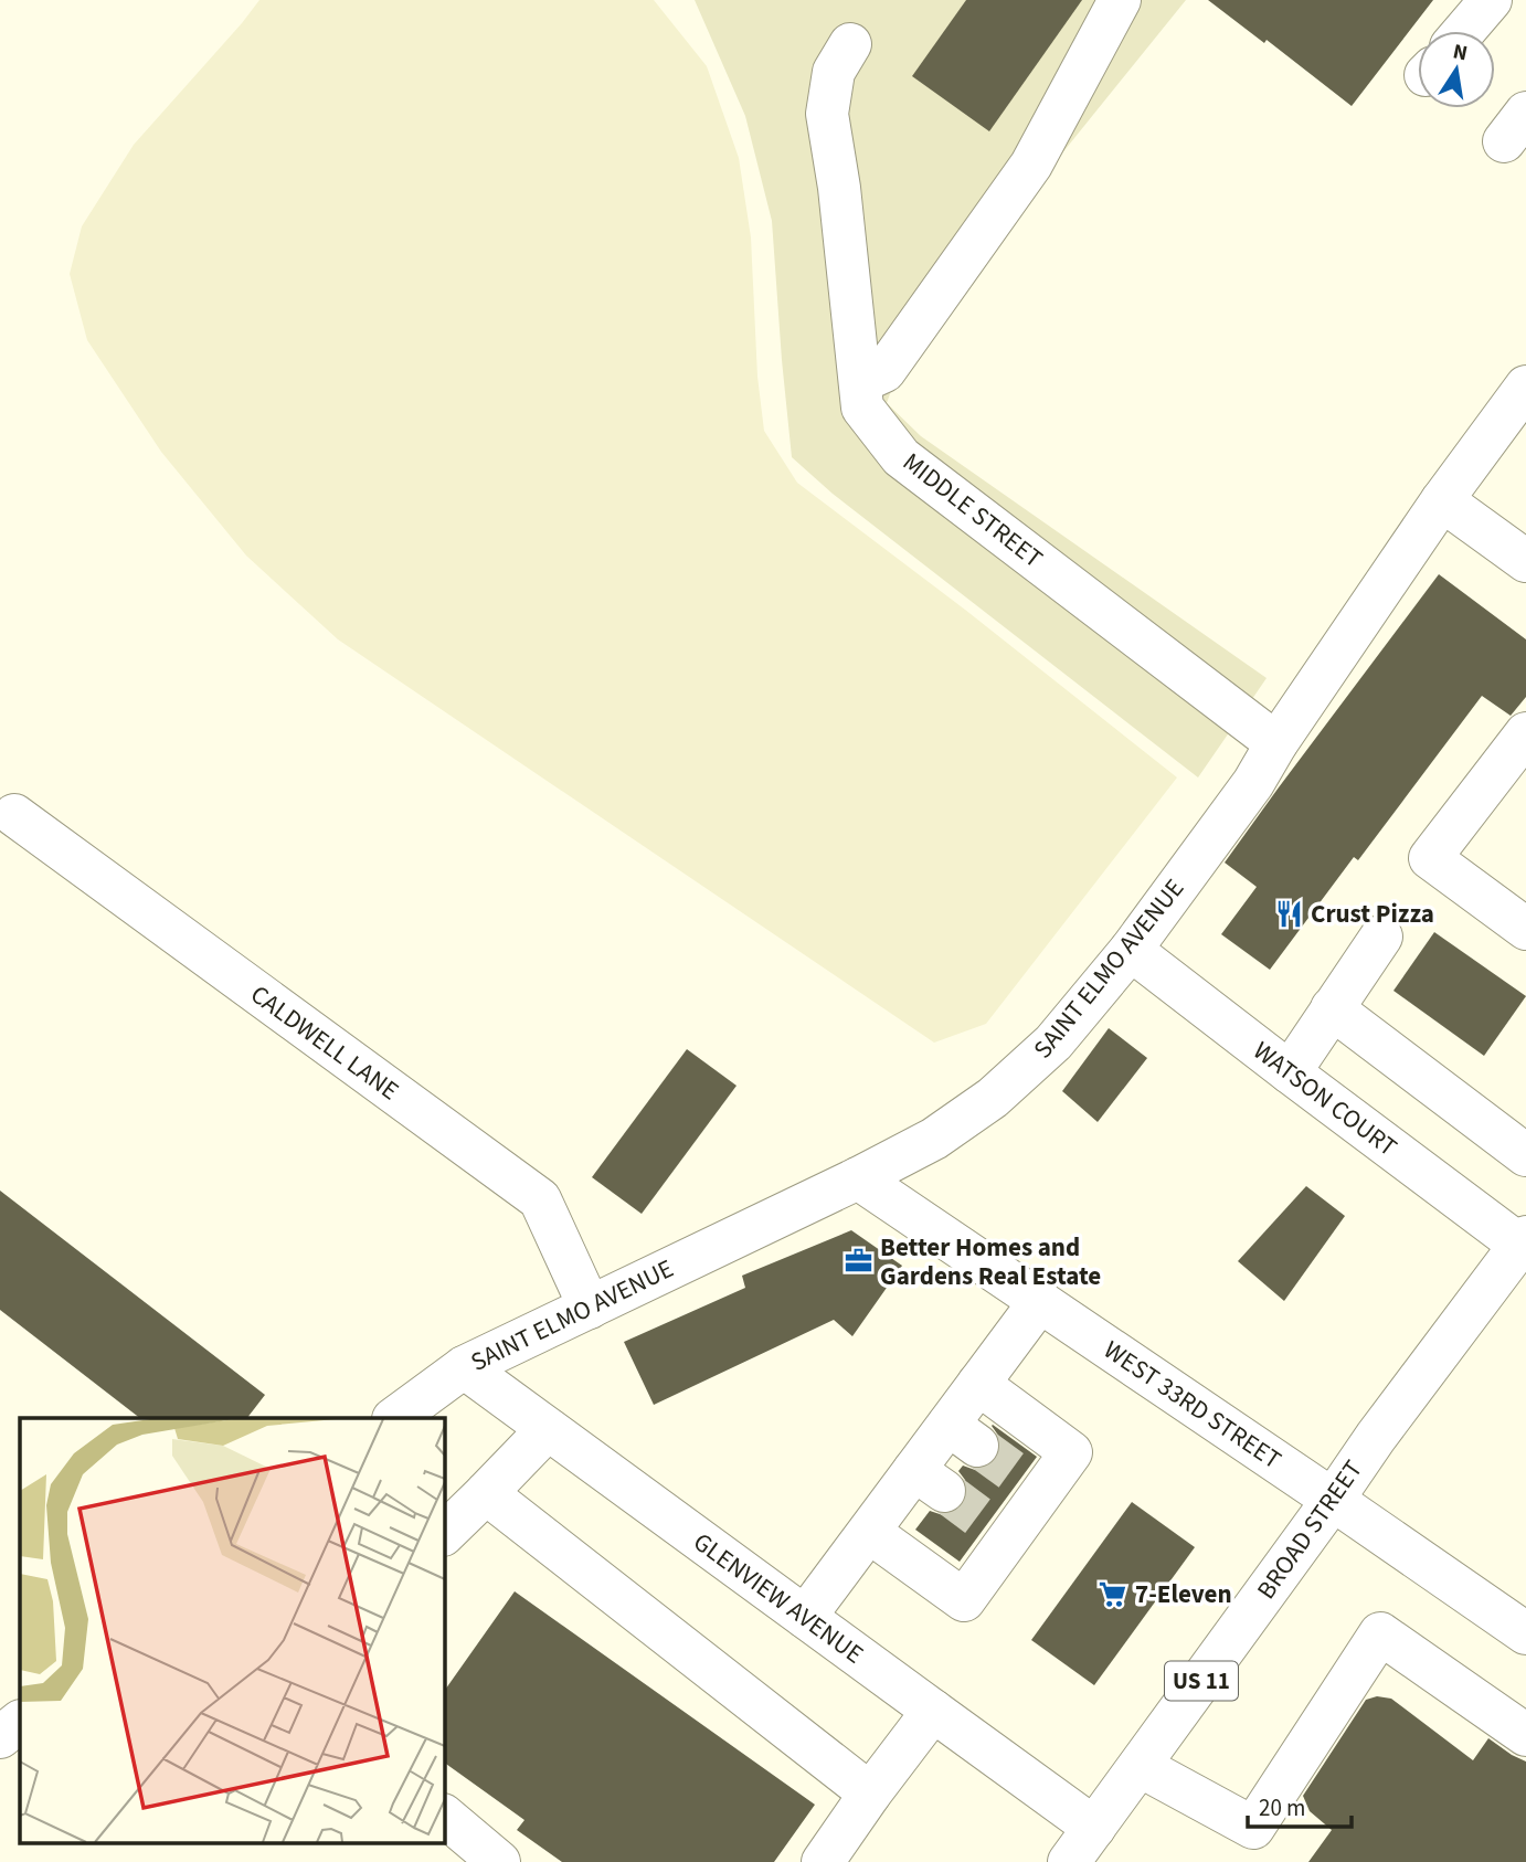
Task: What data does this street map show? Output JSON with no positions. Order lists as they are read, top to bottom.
{
  "streets": {
    "street": [
      "MIDDLE STREET",
      "SAINT ELMO AVENUE",
      "CALDWELL LANE",
      "WATSON COURT",
      "WEST 33RD STREET",
      "BROAD STREET",
      "GLENVIEW AVENUE",
      "US 11"
    ]
  },
  "crossings": [
    ["MIDDLE STREET", "SAINT ELMO AVENUE"],
    ["SAINT ELMO AVENUE", "CALDWELL LANE"],
    ["SAINT ELMO AVENUE", "WATSON COURT"],
    ["SAINT ELMO AVENUE", "WEST 33RD STREET"],
    ["SAINT ELMO AVENUE", "GLENVIEW AVENUE"],
    ["WATSON COURT", "BROAD STREET"],
    ["WEST 33RD STREET", "BROAD STREET"],
    ["BROAD STREET", "GLENVIEW AVENUE"]
  ],
  "places": {
    "restaurant": ["Crust Pizza"],
    "office": ["Better Homes and Gardens Real Estate"],
    "supermarket": ["7-Eleven"]
  },
  "scale_bar": "20 m",
  "north": "top"
}
